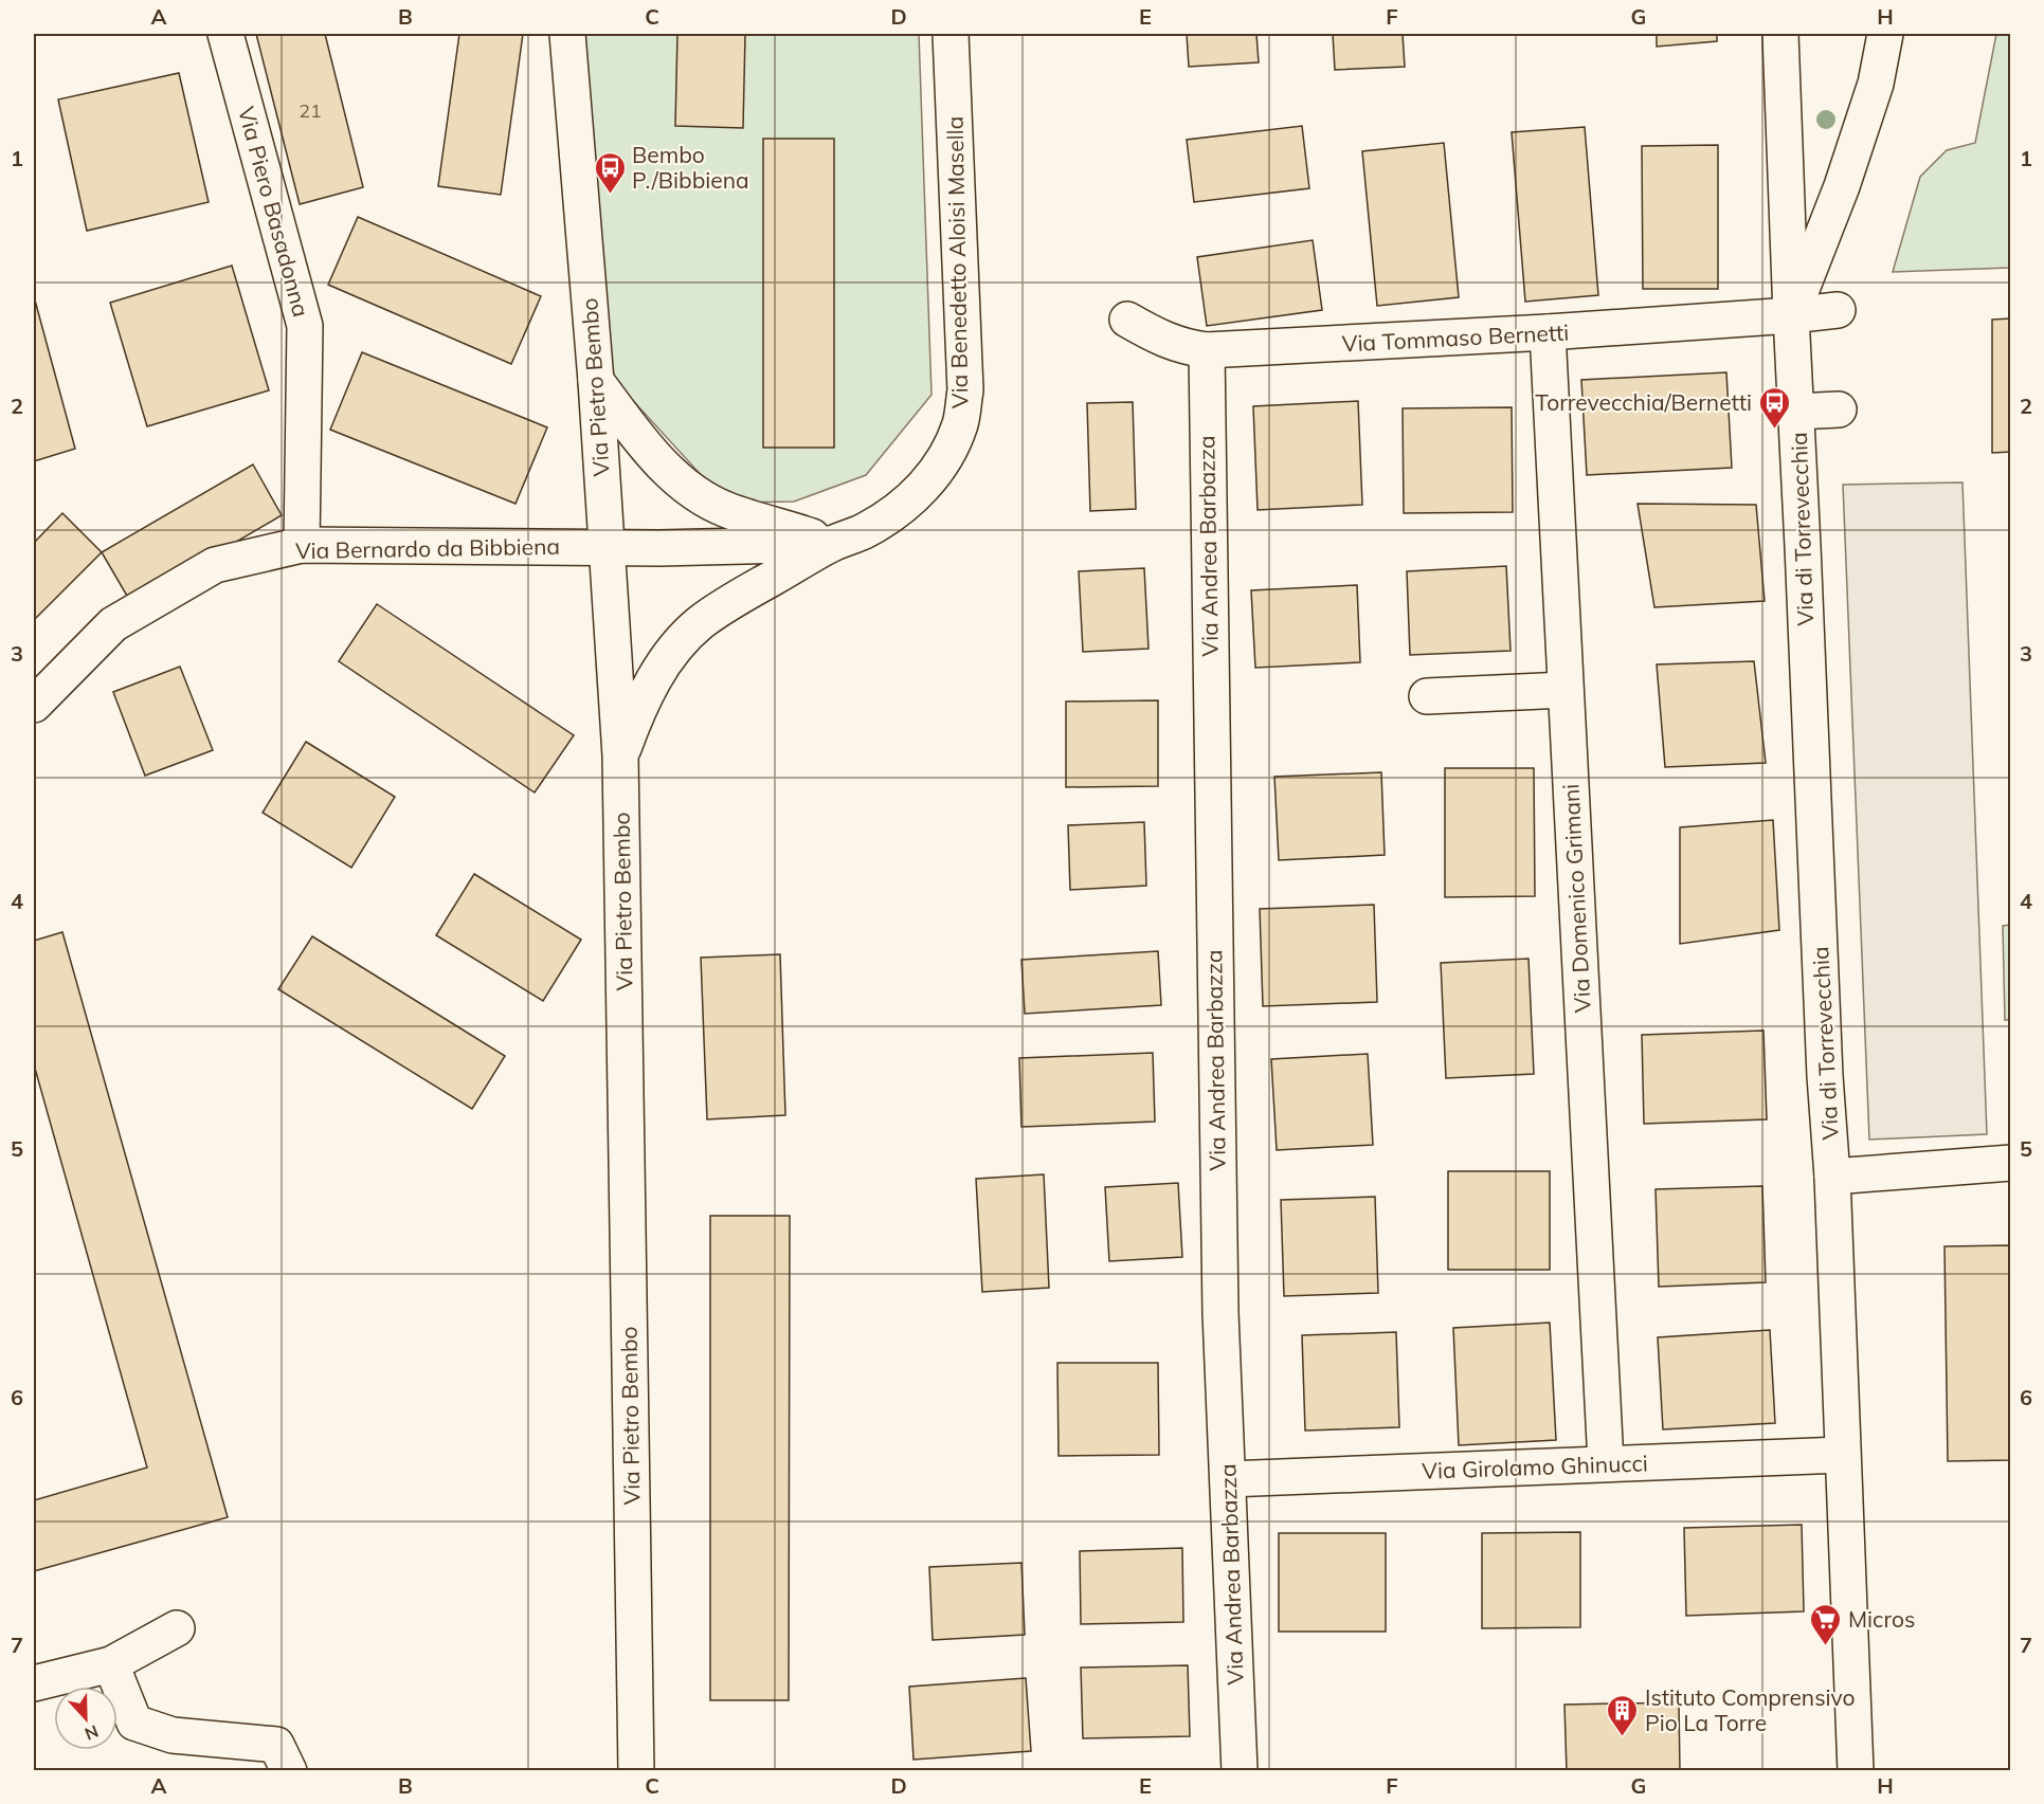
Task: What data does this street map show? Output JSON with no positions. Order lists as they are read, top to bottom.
{
  "streets": {
    "street": [
      "Via Piero Basadonna",
      "Via Benedetto Aloisi Masella",
      "Via Tommaso Bernetti",
      "Via Pietro Bembo",
      "Via di Torrevecchia",
      "Via Andrea Barbazza",
      "Via Bernardo da Bibbiena",
      "Via Domenico Grimani",
      "Via Girolamo Ghinucci"
    ]
  },
  "crossings": [
    ["Via Piero Basadonna", "Via Bernardo da Bibbiena"],
    ["Via Benedetto Aloisi Masella", "Via Pietro Bembo"],
    ["Via Benedetto Aloisi Masella", "Via Bernardo da Bibbiena"],
    ["Via Tommaso Bernetti", "Via di Torrevecchia"],
    ["Via Tommaso Bernetti", "Via Andrea Barbazza"],
    ["Via Tommaso Bernetti", "Via Domenico Grimani"],
    ["Via Pietro Bembo", "Via Bernardo da Bibbiena"],
    ["Via di Torrevecchia", "Via Girolamo Ghinucci"],
    ["Via Andrea Barbazza", "Via Girolamo Ghinucci"],
    ["Via Domenico Grimani", "Via Girolamo Ghinucci"]
  ],
  "places": {
    "bus stop": ["Bembo P./Bibbiena", "Torrevecchia/Bernetti"],
    "supermarket": ["Micros"],
    "building": ["Istituto Comprensivo Pio La Torre"]
  },
  "house_numbers": ["21"],
  "north": "bottom",
  "grid": {
    "columns": [
      "A",
      "B",
      "C",
      "D",
      "E",
      "F",
      "G",
      "H"
    ],
    "rows": [
      "1",
      "2",
      "3",
      "4",
      "5",
      "6",
      "7"
    ]
  }
}
